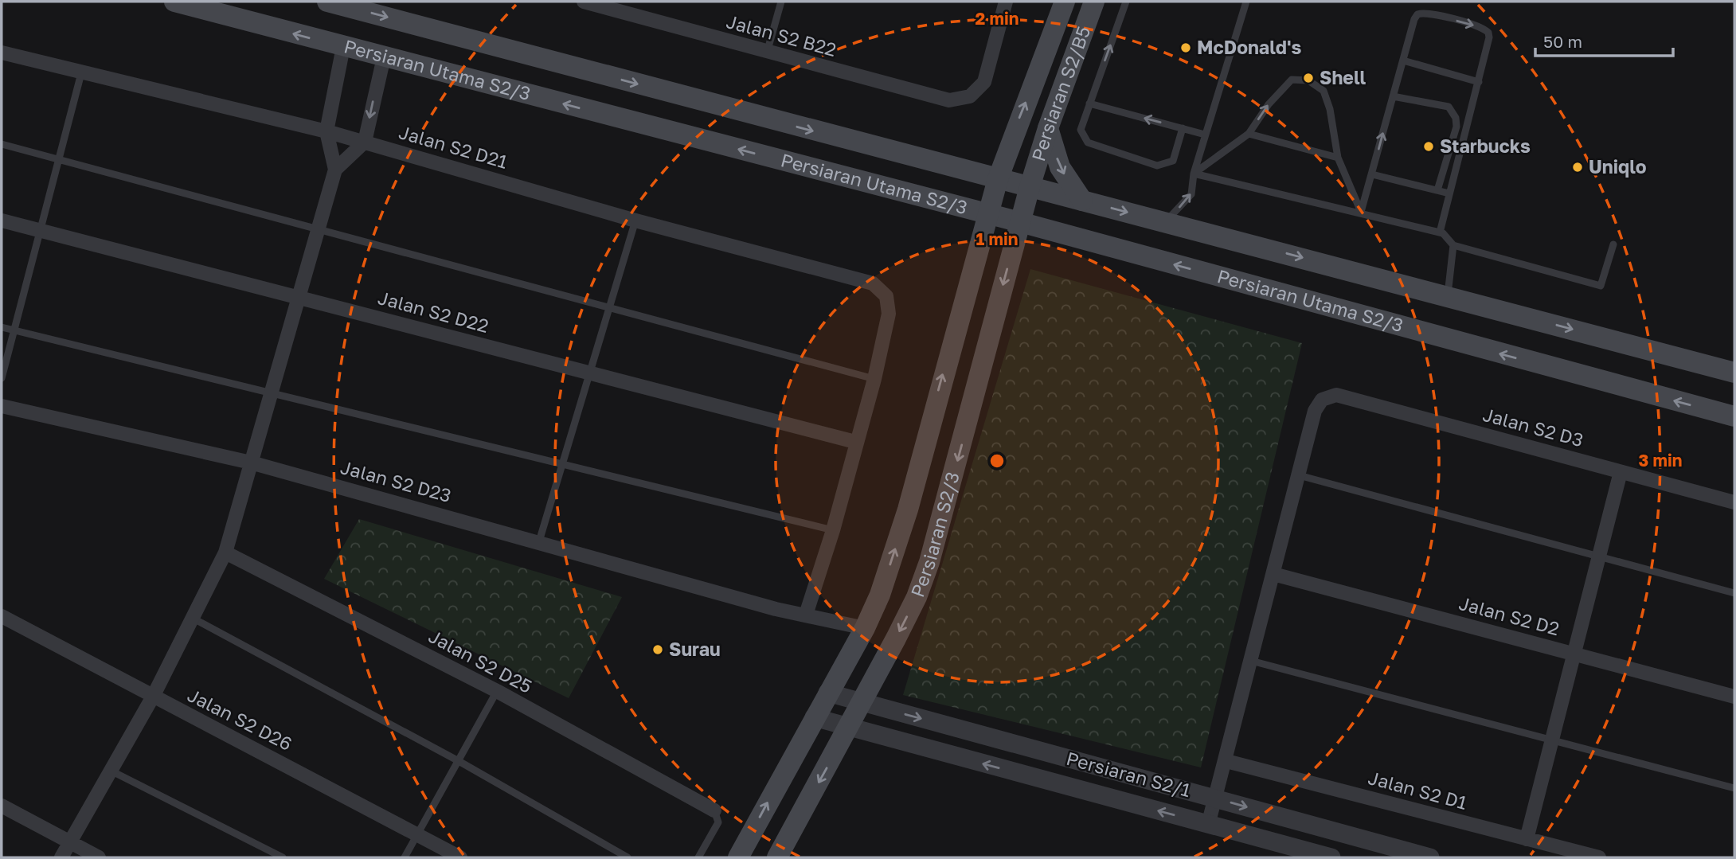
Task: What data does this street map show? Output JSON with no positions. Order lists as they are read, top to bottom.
{
  "streets": {
    "main road": ["Persiaran Utama S2/3", "Persiaran S2/B5", "Persiaran S2/3"],
    "street": [
      "Jalan S2 B22",
      "Jalan S2 D21",
      "Jalan S2 D22",
      "Jalan S2 D3",
      "Jalan S2 D23",
      "Jalan S2 D2",
      "Jalan S2 D25",
      "Jalan S2 D26",
      "Persiaran S2/1",
      "Jalan S2 D1"
    ]
  },
  "crossings": [
    ["Persiaran Utama S2/3", "Persiaran S2/B5"],
    ["Persiaran Utama S2/3", "Persiaran S2/3"],
    ["Persiaran S2/B5", "Jalan S2 D23"],
    ["Persiaran S2/B5", "Persiaran S2/3"],
    ["Persiaran S2/B5", "Persiaran S2/1"],
    ["Persiaran S2/3", "Persiaran S2/1"]
  ],
  "one_way": ["Persiaran S2/B5", "Persiaran S2/3"],
  "places": [
    "McDonald's",
    "Shell",
    "Starbucks",
    "Uniqlo",
    "Surau"
  ],
  "scale_bar": "50 m",
  "rings": ["2 min", "1 min", "3 min"]
}
